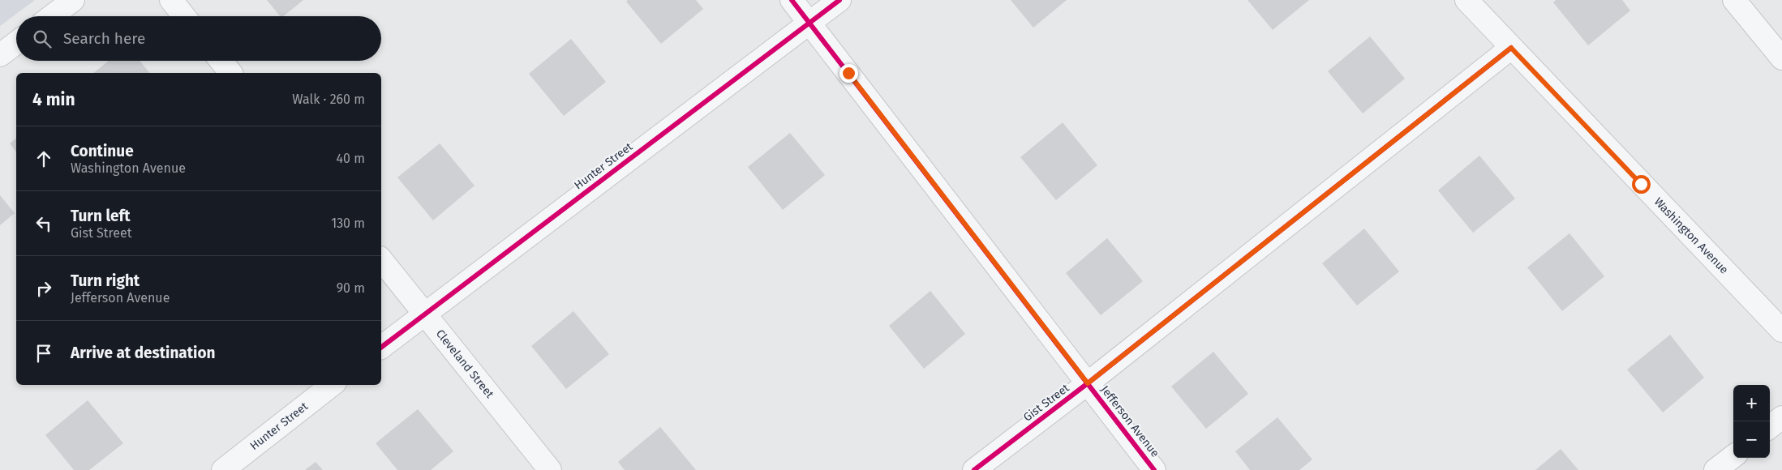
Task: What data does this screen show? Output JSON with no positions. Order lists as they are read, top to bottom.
{
  "streets": {
    "street": [
      "Hunter Street",
      "Washington Avenue",
      "Cleveland Street",
      "Gist Street",
      "Jefferson Avenue"
    ]
  },
  "crossings": [
    ["Hunter Street", "Cleveland Street"],
    ["Hunter Street", "Jefferson Avenue"],
    ["Washington Avenue", "Gist Street"],
    ["Gist Street", "Jefferson Avenue"]
  ],
  "page": {
    "search": "Search here",
    "heading": ["4 min", "Walk · 260 m"],
    "list": [
      ["Continue", "Washington Avenue", "40 m"],
      ["Turn left", "Gist Street", "130 m"],
      ["Turn right", "Jefferson Avenue", "90 m"],
      "Arrive at destination"
    ],
    "map_buttons": ["+", "−"]
  }
}
